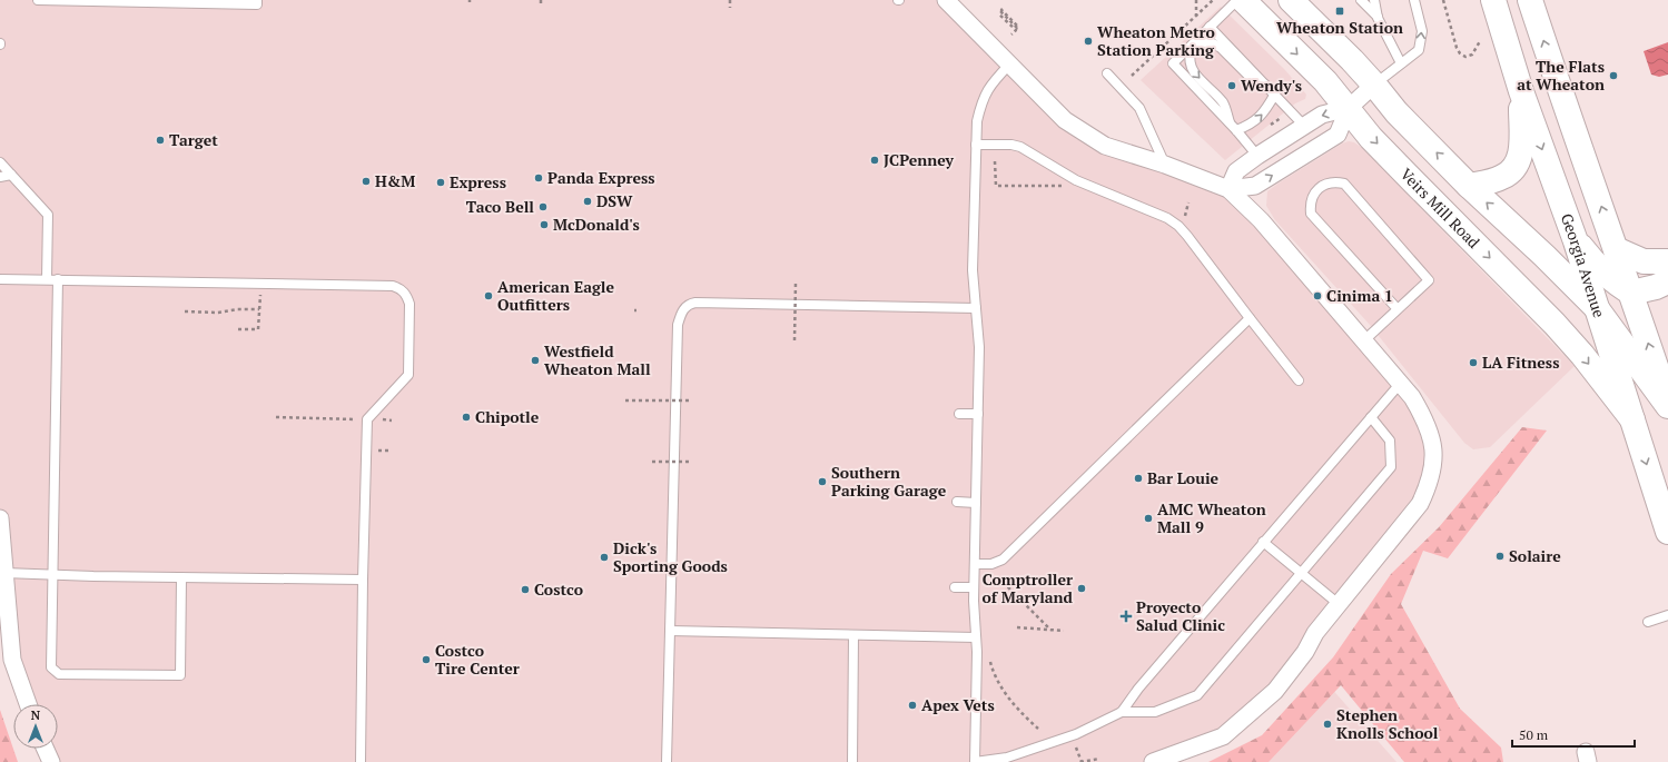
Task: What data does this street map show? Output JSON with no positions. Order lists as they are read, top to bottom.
{
  "streets": {
    "main road": ["Veirs Mill Road", "Georgia Avenue"]
  },
  "crossings": [
    ["Veirs Mill Road", "Georgia Avenue"]
  ],
  "places": {
    "transit": ["Wheaton Station"],
    "other": [
      "Wheaton Metro Station Parking",
      "The Flats at Wheaton",
      "Wendy's",
      "Target",
      "JCPenney",
      "Panda Express",
      "H&M",
      "Express",
      "DSW",
      "Taco Bell",
      "McDonald's",
      "American Eagle Outfitters",
      "Cinima 1",
      "Westfield Wheaton Mall",
      "LA Fitness",
      "Chipotle",
      "Bar Louie",
      "Southern Parking Garage",
      "AMC Wheaton Mall 9",
      "Solaire",
      "Dick's Sporting Goods",
      "Comptroller of Maryland",
      "Costco",
      "Costco Tire Center",
      "Apex Vets",
      "Stephen Knolls School"
    ],
    "health": ["Proyecto Salud Clinic"]
  },
  "scale_bar": "50 m",
  "north": "top"
}
